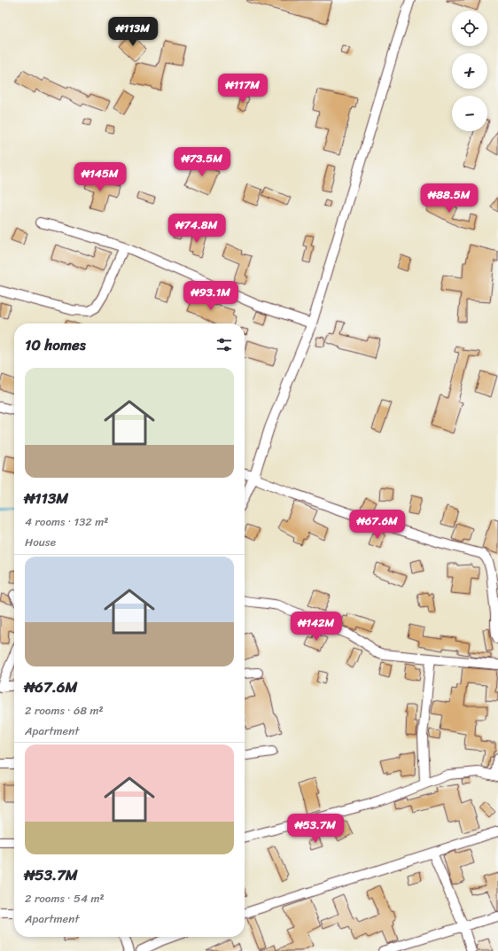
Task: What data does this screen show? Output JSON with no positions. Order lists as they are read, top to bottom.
{
  "page": {
    "map_buttons": ["+", "−"],
    "price": [
      "₦113M",
      "₦117M",
      "₦73.5M",
      "₦145M",
      "₦88.5M",
      "₦74.8M",
      "₦93.1M",
      "₦67.6M",
      "₦142M",
      "₦53.7M"
    ],
    "heading": "10 homes",
    "list": [
      {
        "name": "₦113M",
        "note": "4 rooms · 132 m² · House"
      },
      {
        "name": "₦67.6M",
        "note": "2 rooms · 68 m² · Apartment"
      },
      {
        "name": "₦53.7M",
        "note": "2 rooms · 54 m² · Apartment"
      }
    ]
  }
}
